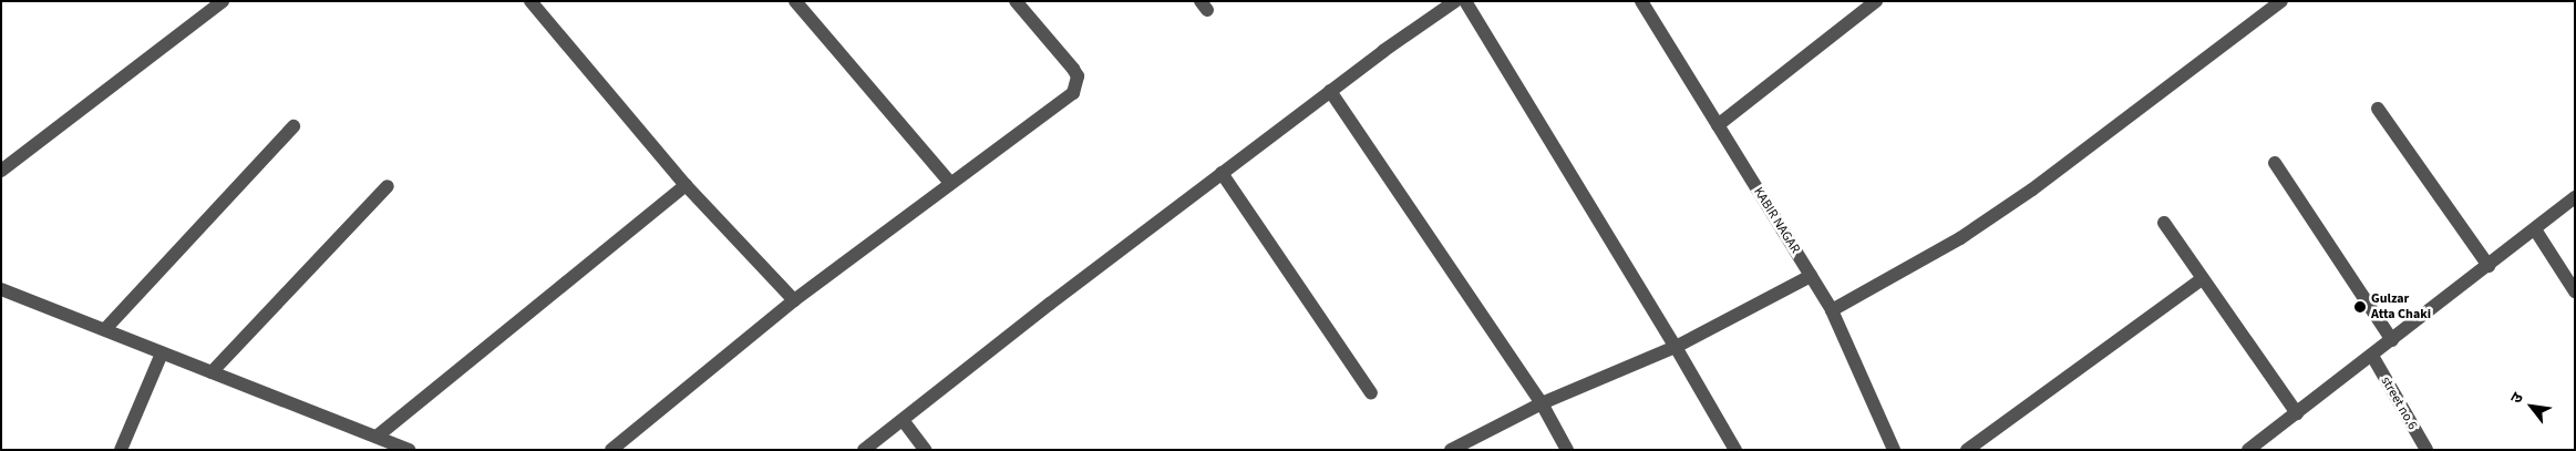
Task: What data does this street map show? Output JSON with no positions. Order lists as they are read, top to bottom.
{
  "streets": {
    "street": ["KABIR NAGAR", "street no.6"]
  },
  "places": ["Gulzar Atta Chaki"],
  "north": "top left"
}
